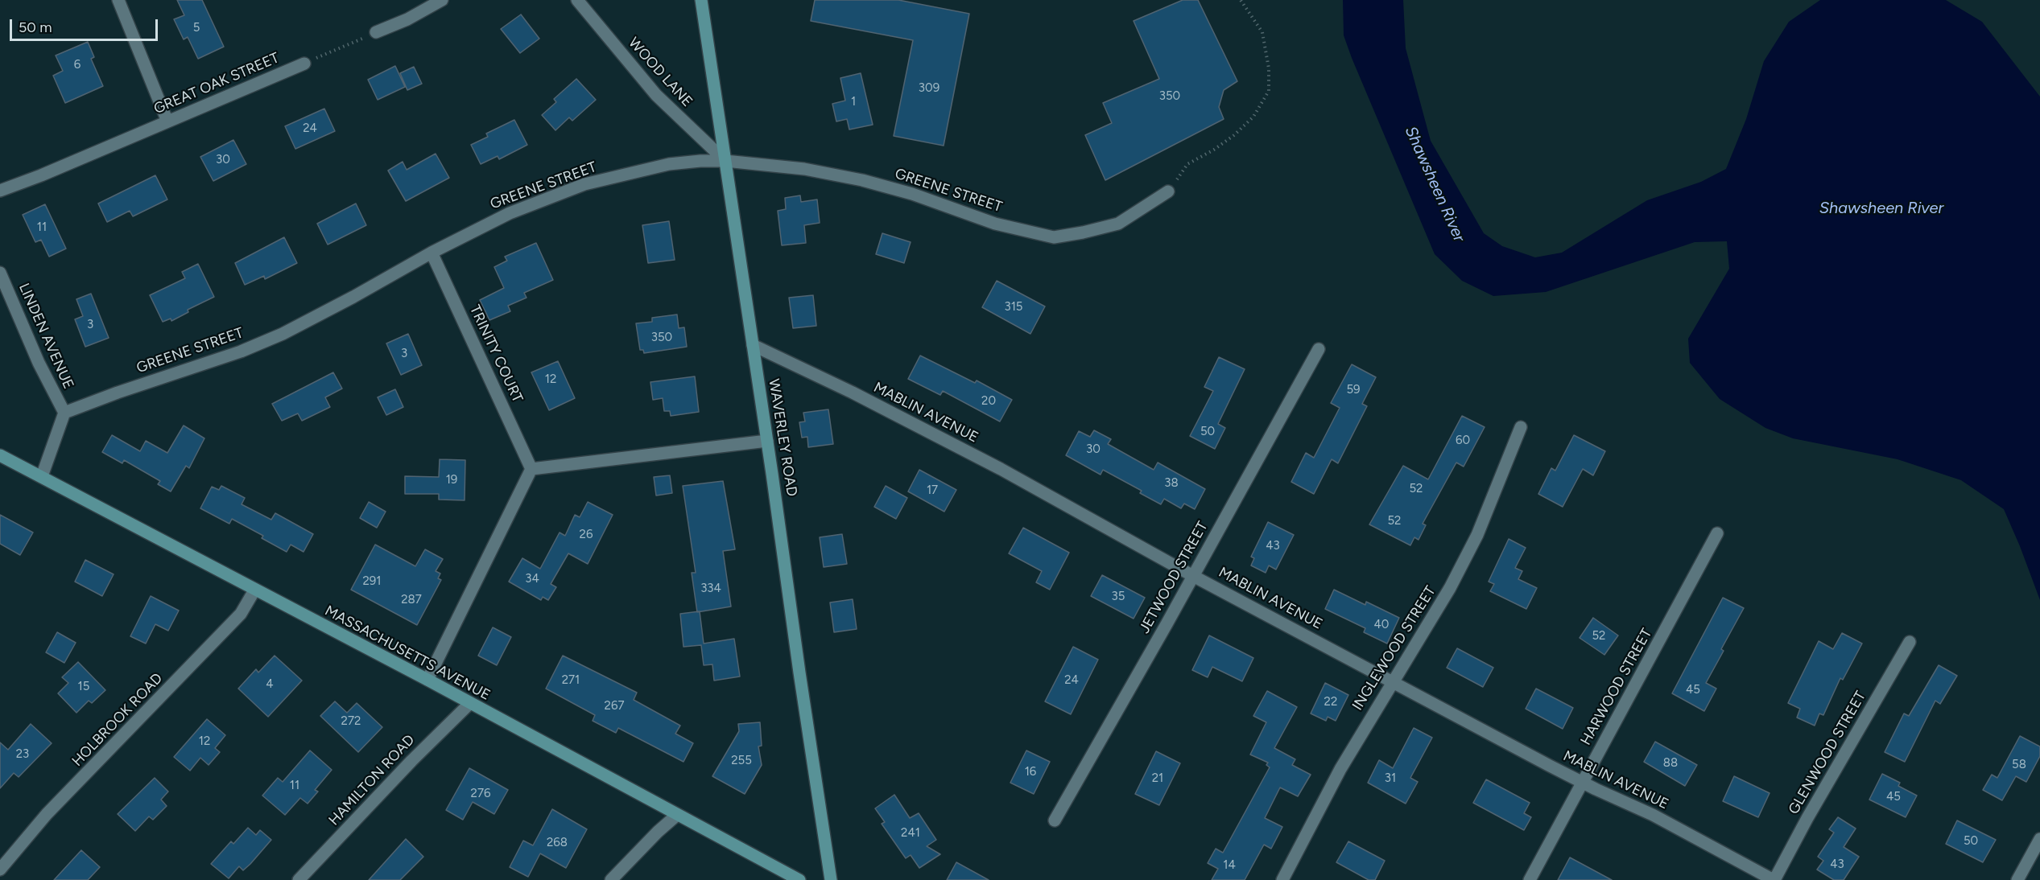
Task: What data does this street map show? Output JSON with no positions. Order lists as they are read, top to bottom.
{
  "streets": {
    "main road": ["WAVERLEY ROAD", "MASSACHUSETTS AVENUE"],
    "street": [
      "WOOD LANE",
      "GREAT OAK STREET",
      "GREENE STREET",
      "LINDEN AVENUE",
      "TRINITY COURT",
      "MABLIN AVENUE",
      "JETWOOD STREET",
      "INGLEWOOD STREET",
      "HARWOOD STREET",
      "HOLBROOK ROAD",
      "GLENWOOD STREET",
      "HAMILTON ROAD"
    ]
  },
  "crossings": [
    ["WOOD LANE", "GREENE STREET"],
    ["WOOD LANE", "WAVERLEY ROAD"],
    ["GREENE STREET", "LINDEN AVENUE"],
    ["GREENE STREET", "TRINITY COURT"],
    ["GREENE STREET", "WAVERLEY ROAD"],
    ["MABLIN AVENUE", "WAVERLEY ROAD"],
    ["MABLIN AVENUE", "JETWOOD STREET"],
    ["MABLIN AVENUE", "INGLEWOOD STREET"],
    ["MABLIN AVENUE", "HARWOOD STREET"],
    ["MABLIN AVENUE", "GLENWOOD STREET"],
    ["MASSACHUSETTS AVENUE", "HOLBROOK ROAD"],
    ["MASSACHUSETTS AVENUE", "HAMILTON ROAD"]
  ],
  "water": ["Shawsheen River"],
  "house_numbers": [
    "5",
    "6",
    "309",
    "350",
    "1",
    "24",
    "30",
    "11",
    "315",
    "3",
    "350",
    "3",
    "12",
    "59",
    "20",
    "50",
    "60",
    "30",
    "19",
    "38",
    "52",
    "17",
    "52",
    "26",
    "43",
    "34",
    "291",
    "334",
    "35",
    "287",
    "40",
    "52",
    "271",
    "24",
    "4",
    "15",
    "45",
    "22",
    "267",
    "272",
    "12",
    "23",
    "255",
    "88",
    "58",
    "16",
    "21",
    "31",
    "11",
    "276",
    "45",
    "241",
    "50",
    "268",
    "43",
    "14"
  ],
  "scale_bar": "50 m"
}
